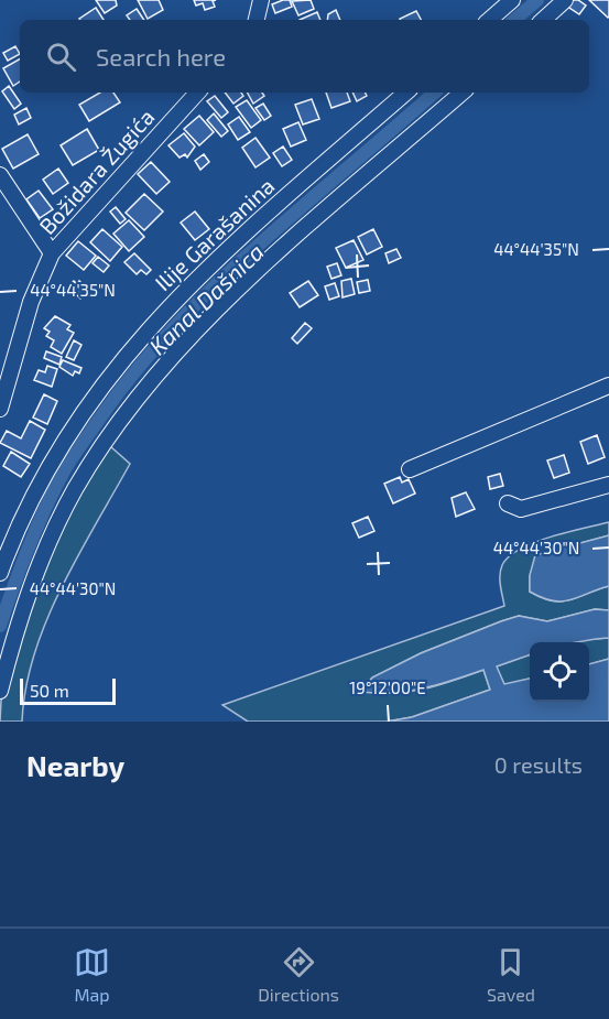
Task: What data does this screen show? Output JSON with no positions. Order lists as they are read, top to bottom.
{
  "streets": {
    "street": ["Božidara Žugića", "Ilije Garašanina"]
  },
  "water": ["Kanal Dašnica"],
  "scale_bar": "50 m",
  "page": {
    "search": "Search here",
    "scale": "50 m",
    "heading": ["Nearby", "0 results"],
    "nav": ["Map", "Directions", "Saved"]
  },
  "coordinates": ["44°44'35\"N", "44°44'30\"N", "19°12'00\"E"]
}
